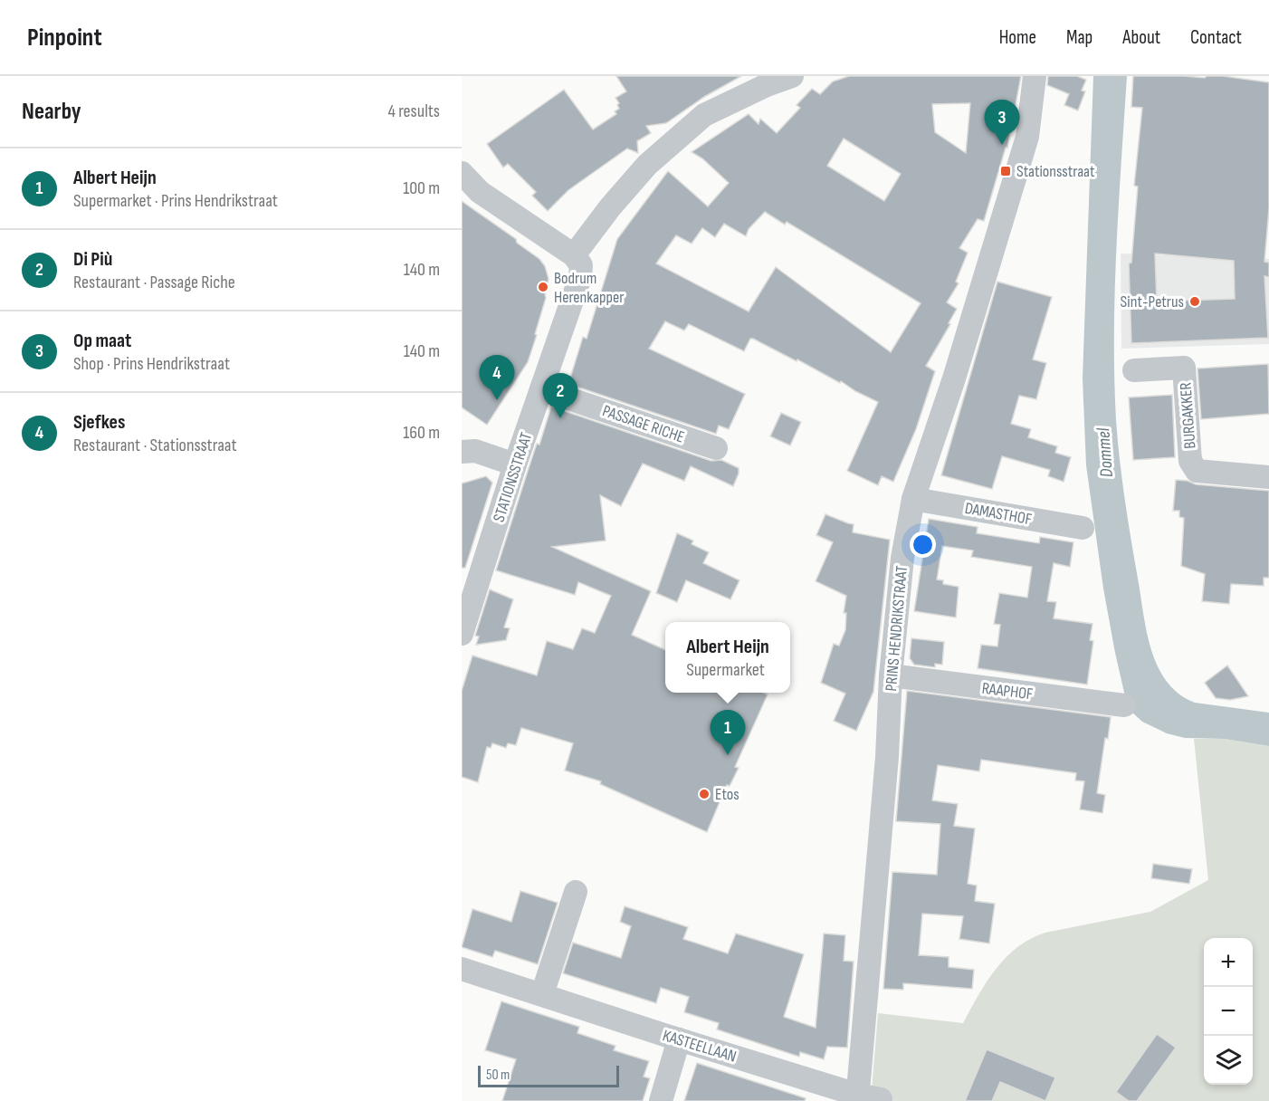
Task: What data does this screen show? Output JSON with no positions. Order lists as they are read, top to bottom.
{
  "streets": {
    "street": [
      "BURGAKKER",
      "PASSAGE RICHE",
      "STATIONSSTRAAT",
      "DAMASTHOF",
      "PRINS HENDRIKSTRAAT",
      "RAAPHOF",
      "KASTEELLAAN"
    ]
  },
  "crossings": [
    ["PASSAGE RICHE", "STATIONSSTRAAT"],
    ["DAMASTHOF", "PRINS HENDRIKSTRAAT"],
    ["PRINS HENDRIKSTRAAT", "RAAPHOF"],
    ["PRINS HENDRIKSTRAAT", "KASTEELLAAN"]
  ],
  "water": ["Dommel"],
  "places": {
    "transit": ["Stationsstraat"],
    "other": ["Bodrum Herenkapper", "Sint-Petrus", "Etos"]
  },
  "scale_bar": "50 m",
  "page": {
    "header": "Pinpoint",
    "nav": [
      "Home",
      "Map",
      "About",
      "Contact"
    ],
    "heading": ["Nearby", "4 results"],
    "pins": [
      "3",
      "4",
      "2",
      "1"
    ],
    "list": [
      {
        "mark": "1",
        "name": "Albert Heijn",
        "note": "Supermarket · Prins Hendrikstraat",
        "value": "100 m"
      },
      {
        "mark": "2",
        "name": "Di Più",
        "note": "Restaurant · Passage Riche",
        "value": "140 m"
      },
      {
        "mark": "3",
        "name": "Op maat",
        "note": "Shop · Prins Hendrikstraat",
        "value": "140 m"
      },
      {
        "mark": "4",
        "name": "Sjefkes",
        "note": "Restaurant · Stationsstraat",
        "value": "160 m"
      }
    ],
    "popup": ["Albert Heijn", "Supermarket"],
    "map_buttons": ["+", "−"],
    "scale": "50 m"
  }
}
